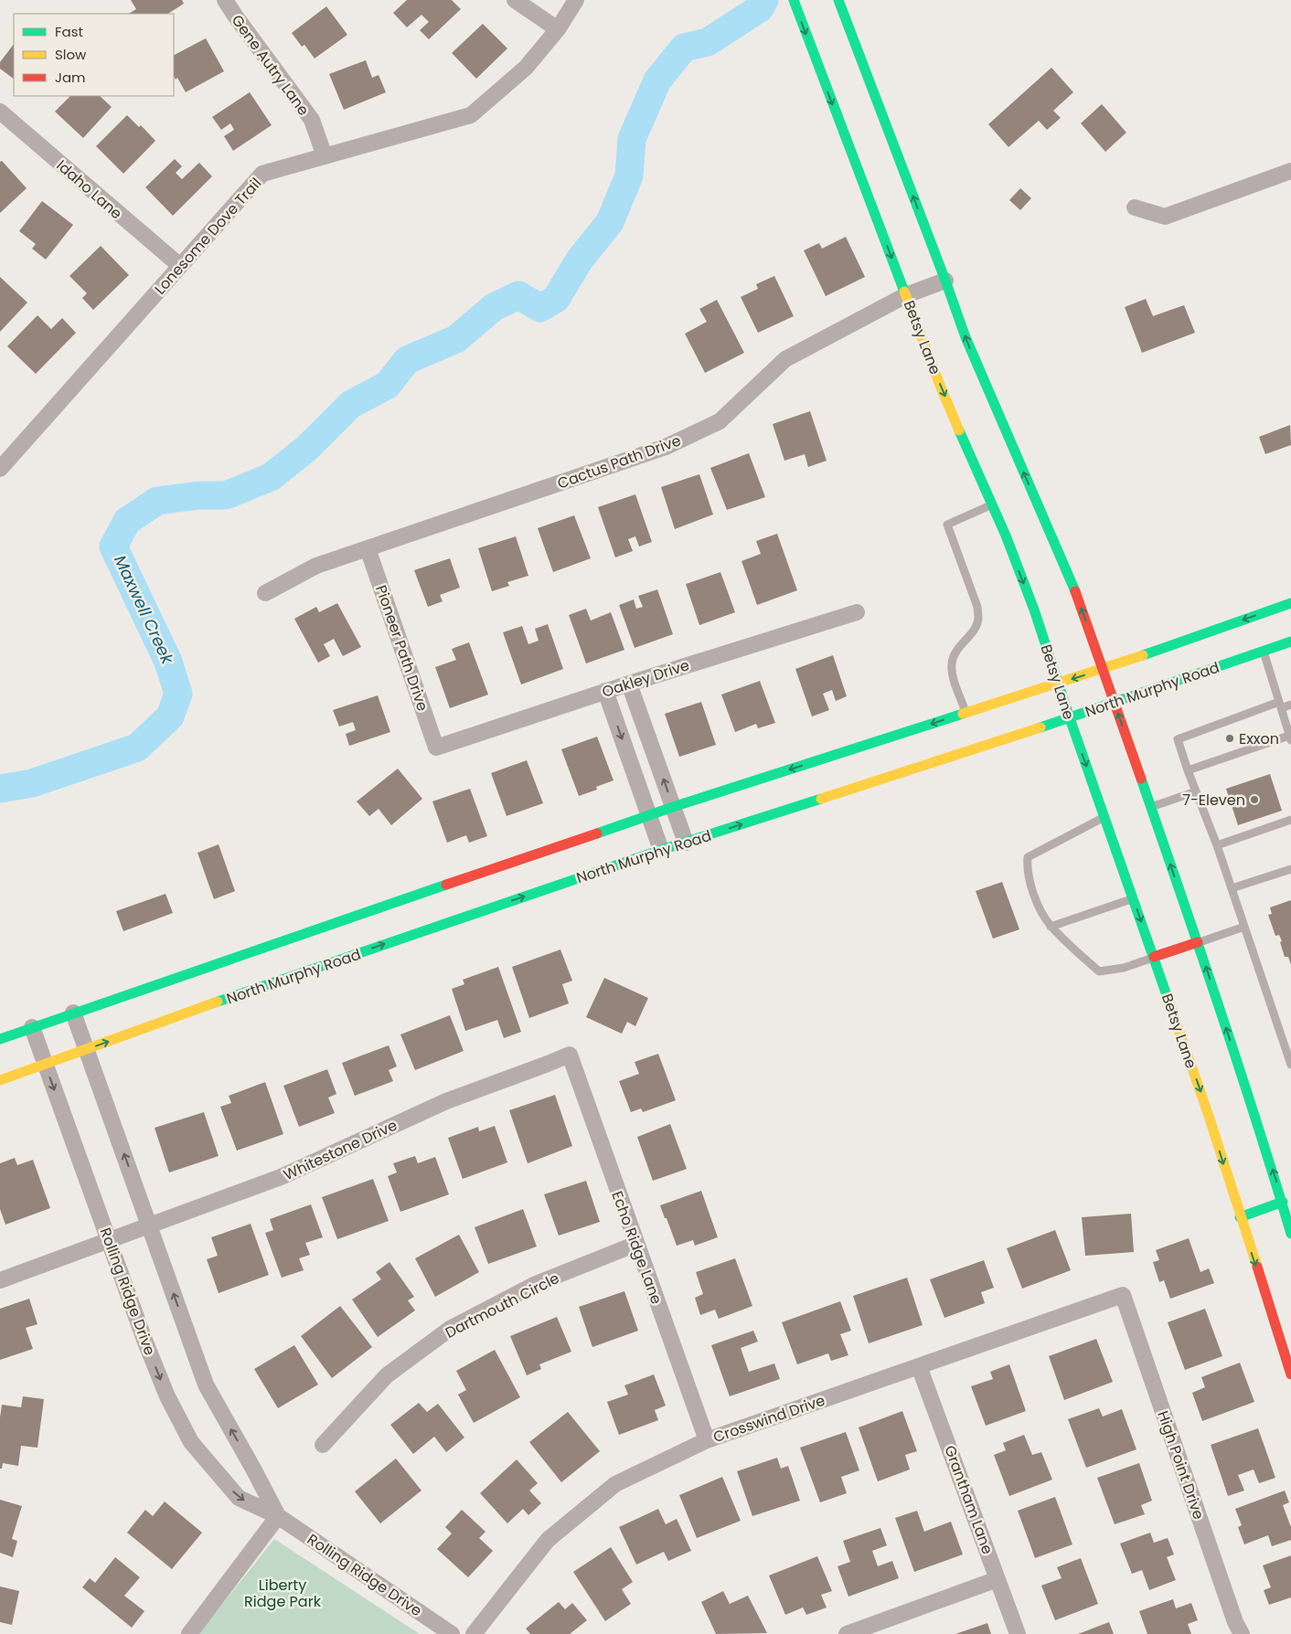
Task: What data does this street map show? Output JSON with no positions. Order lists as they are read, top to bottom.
{
  "streets": {
    "main road": ["Betsy Lane", "North Murphy Road"],
    "street": [
      "Gene Autry Lane",
      "Idaho Lane",
      "Lonesome Dove Trail",
      "Cactus Path Drive",
      "Pioneer Path Drive",
      "Oakley Drive",
      "Whitestone Drive",
      "Echo Ridge Lane",
      "Rolling Ridge Drive",
      "Dartmouth Circle",
      "Crosswind Drive",
      "High Point Drive",
      "Grantham Lane"
    ]
  },
  "crossings": [
    ["Gene Autry Lane", "Lonesome Dove Trail"],
    ["Idaho Lane", "Lonesome Dove Trail"],
    ["Betsy Lane", "Cactus Path Drive"],
    ["Betsy Lane", "North Murphy Road"],
    ["Cactus Path Drive", "Pioneer Path Drive"],
    ["Pioneer Path Drive", "Oakley Drive"],
    ["North Murphy Road", "Rolling Ridge Drive"],
    ["Whitestone Drive", "Echo Ridge Lane"],
    ["Whitestone Drive", "Rolling Ridge Drive"],
    ["Echo Ridge Lane", "Dartmouth Circle"],
    ["Echo Ridge Lane", "Crosswind Drive"],
    ["Crosswind Drive", "High Point Drive"],
    ["Crosswind Drive", "Grantham Lane"]
  ],
  "water": ["Maxwell Creek"],
  "parks": ["Liberty Ridge Park"],
  "places": ["Exxon", "7-Eleven"],
  "legend": ["Fast", "Slow", "Jam"]
}
